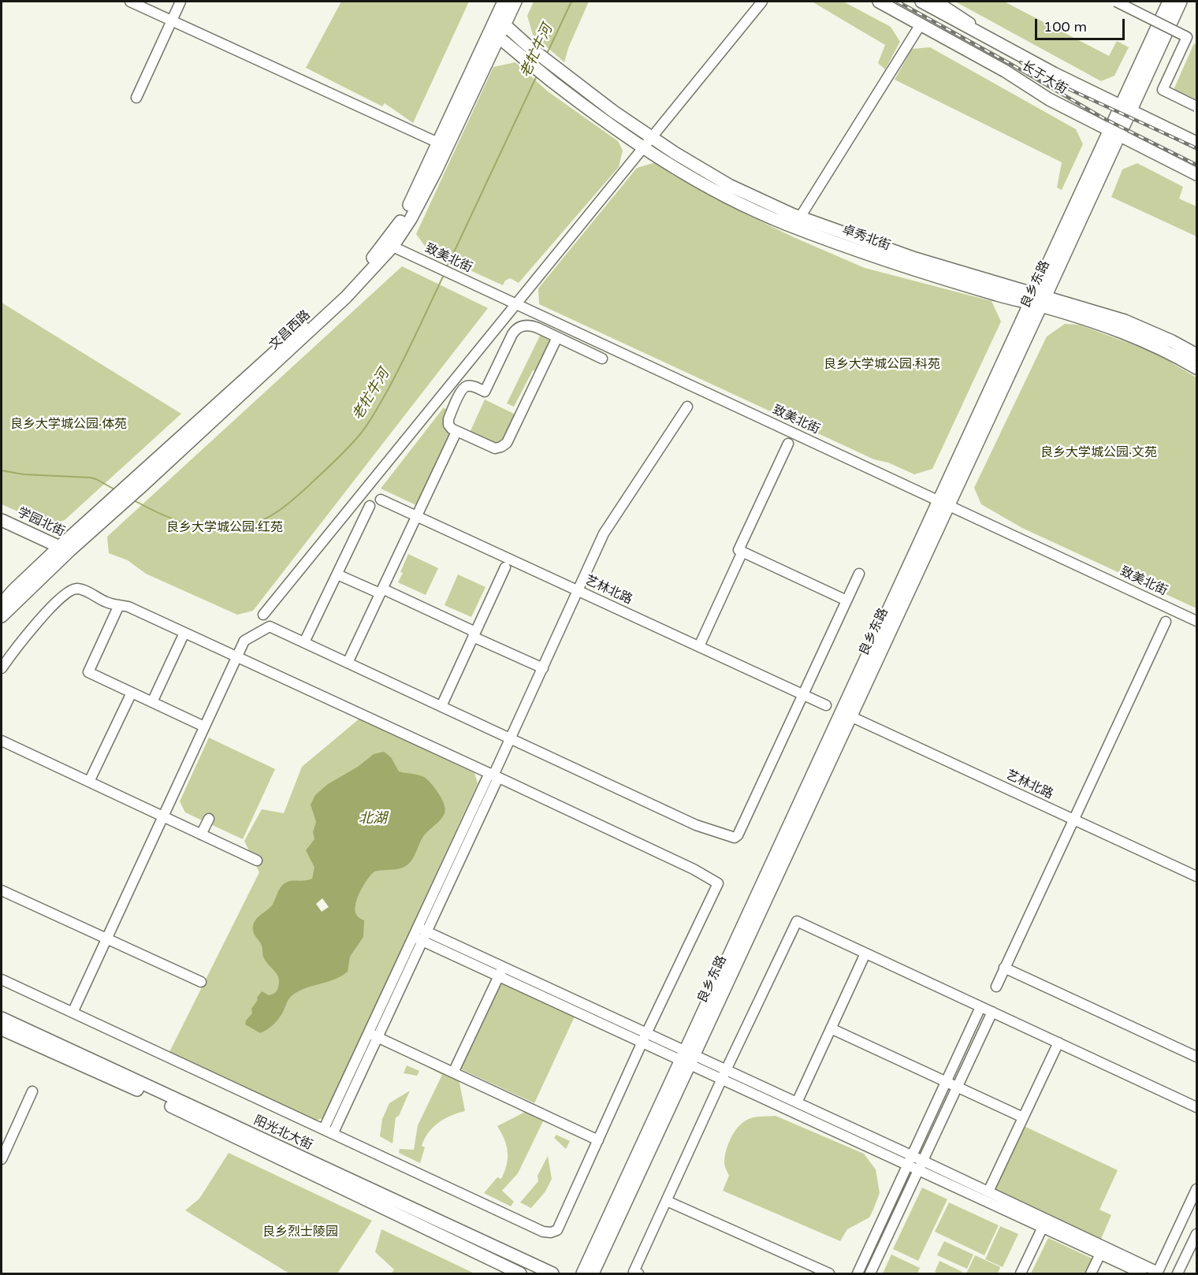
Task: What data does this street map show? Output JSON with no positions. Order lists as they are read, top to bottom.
{
  "streets": {
    "main road": [
      "长于大街",
      "卓秀北街",
      "良乡东路",
      "文昌西路",
      "学园北街",
      "阳光北大街"
    ],
    "street": ["致美北街", "艺林北路"]
  },
  "crossings": [
    ["长于大街", "良乡东路"],
    ["卓秀北街", "良乡东路"],
    ["卓秀北街", "文昌西路"],
    ["致美北街", "良乡东路"],
    ["致美北街", "文昌西路"],
    ["良乡东路", "艺林北路"],
    ["文昌西路", "学园北街"]
  ],
  "water": ["老牤牛河", "北湖"],
  "parks": [
    "良乡大学城公园·科苑",
    "良乡大学城公园·体苑",
    "良乡大学城公园·文苑",
    "良乡大学城公园·红苑",
    "良乡烈士陵园"
  ],
  "scale_bar": "100 m"
}
